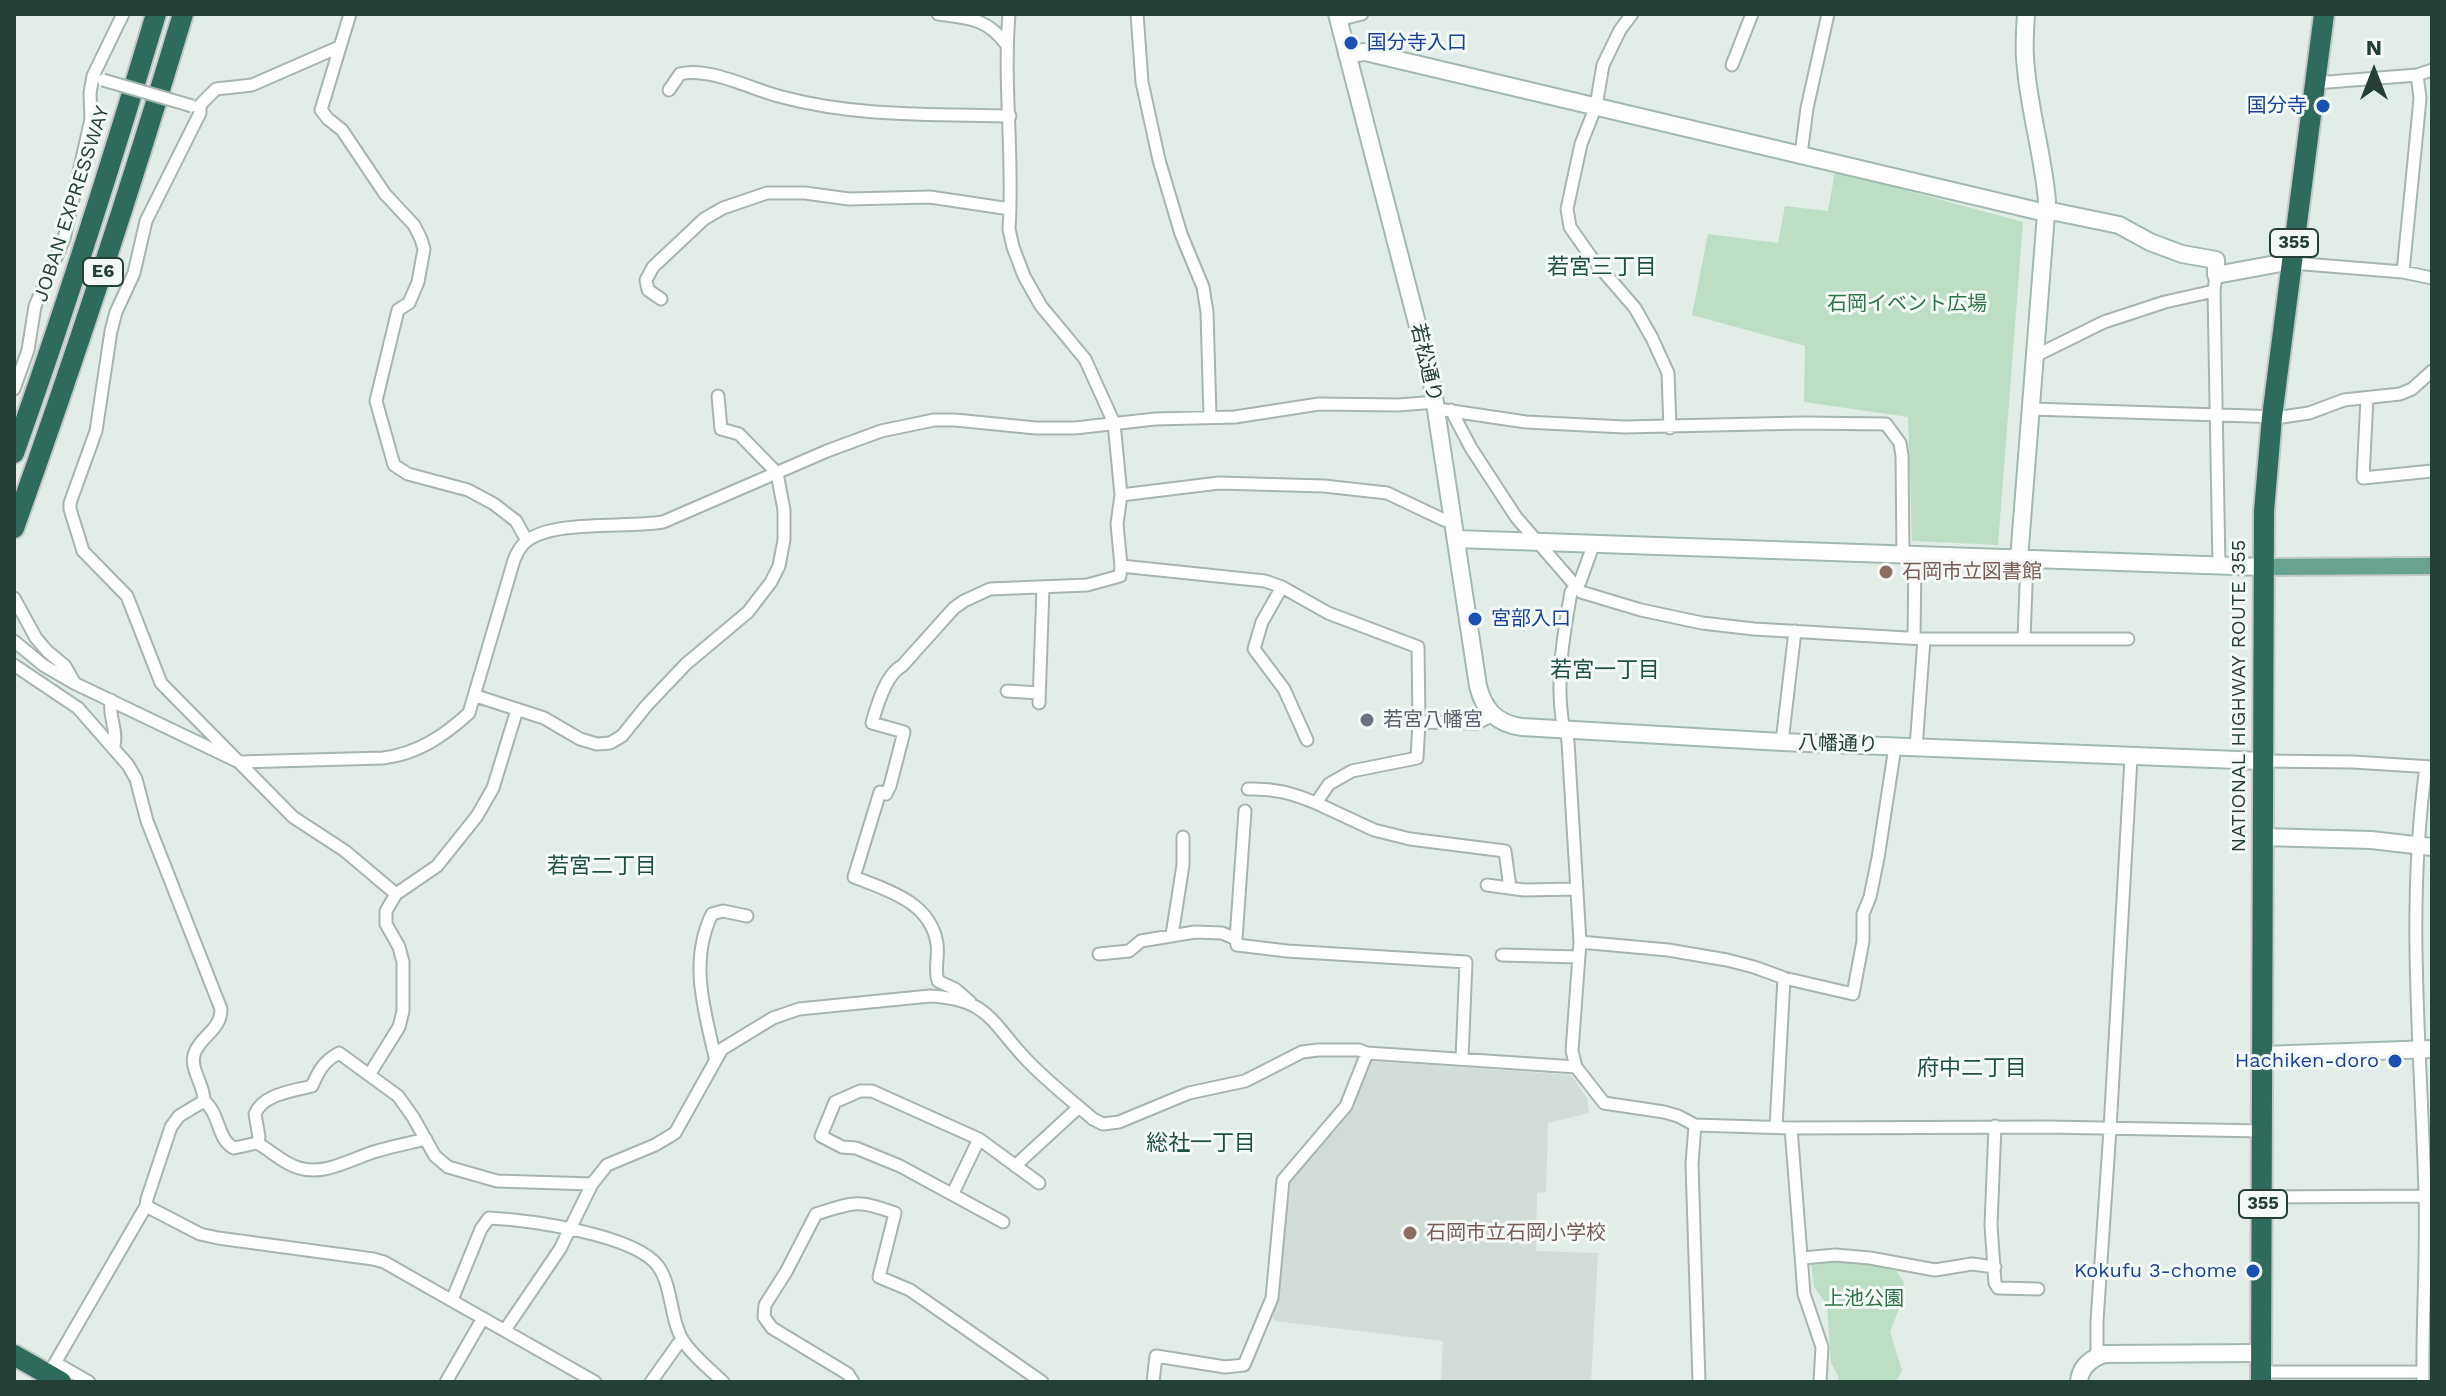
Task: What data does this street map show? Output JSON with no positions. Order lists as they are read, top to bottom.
{
  "streets": {
    "highway": [
      "JOBAN EXPRESSWAY",
      "355",
      "E6",
      "NATIONAL HIGHWAY ROUTE 355"
    ],
    "street": ["若松通り", "八幡通り"]
  },
  "crossings": [
    ["若松通り", "八幡通り"],
    ["NATIONAL HIGHWAY ROUTE 355", "八幡通り"]
  ],
  "districts": [
    "若宮三丁目",
    "若宮一丁目",
    "若宮二丁目",
    "府中二丁目",
    "総社一丁目"
  ],
  "parks": ["石岡イベント広場", "上池公園"],
  "places": [
    "国分寺入口",
    "国分寺",
    "石岡市立図書館",
    "宮部入口",
    "若宮八幡宮",
    "Hachiken-doro",
    "石岡市立石岡小学校",
    "Kokufu 3-chome"
  ],
  "north": "top"
}
